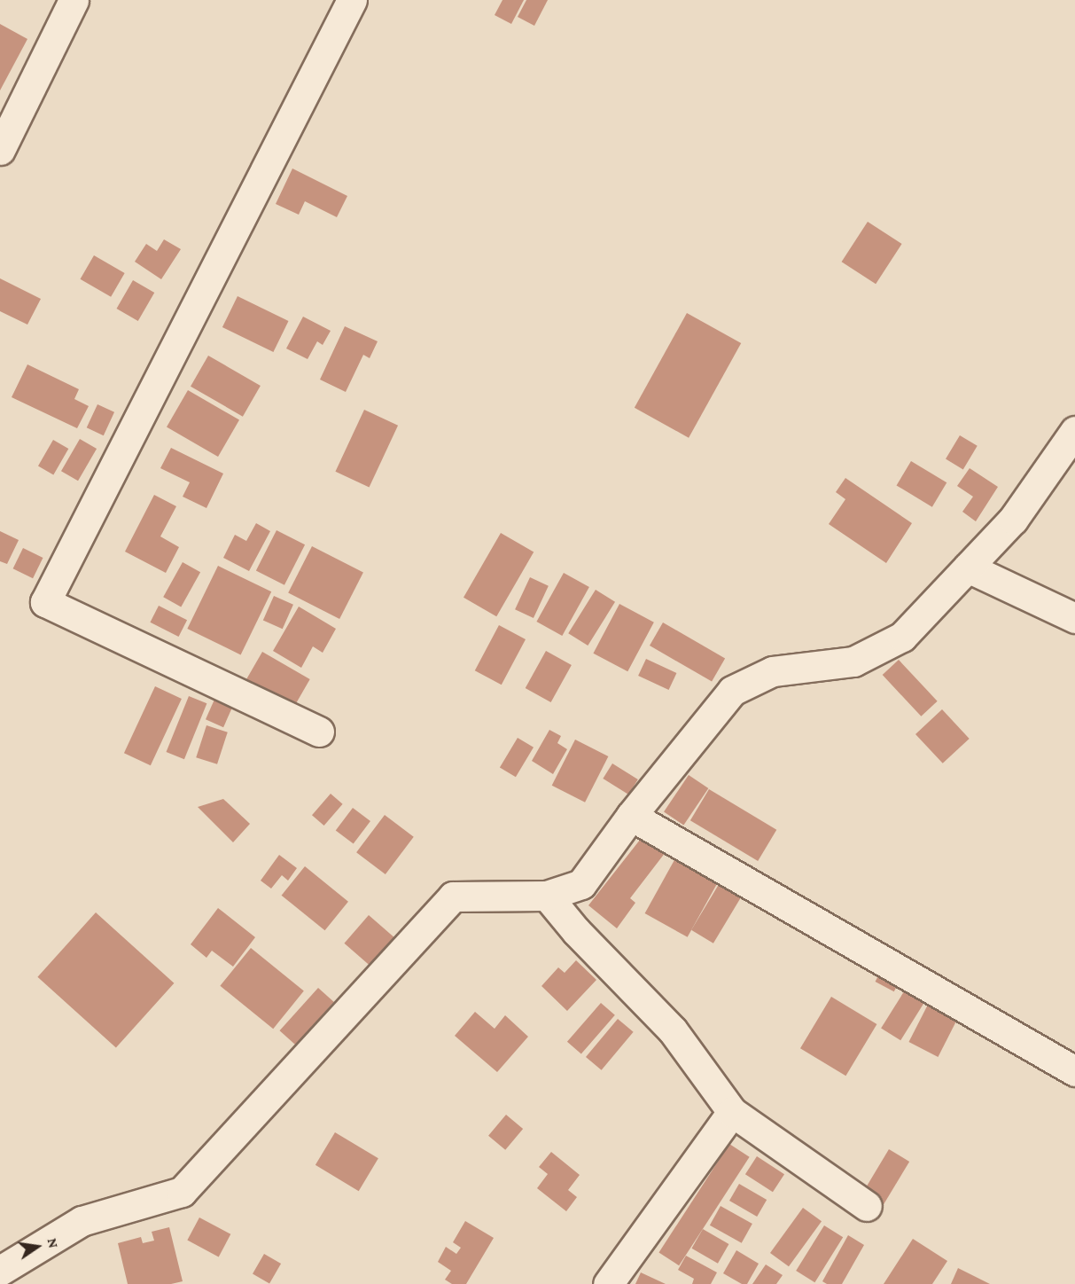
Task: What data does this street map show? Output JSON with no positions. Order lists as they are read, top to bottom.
{
  "north": "right"
}
